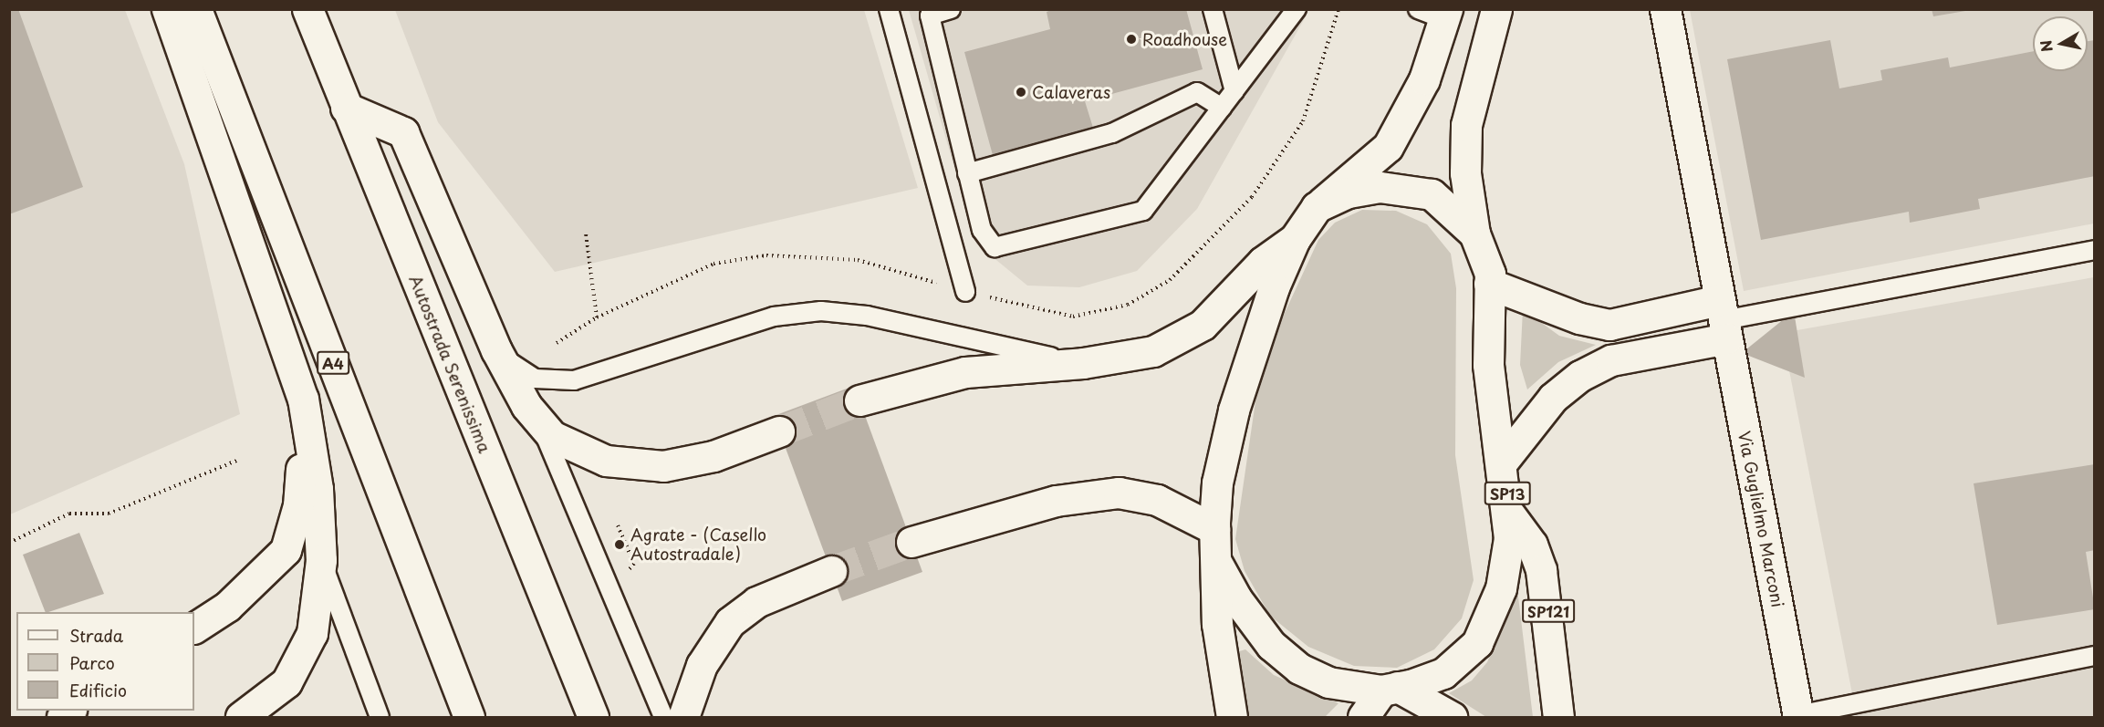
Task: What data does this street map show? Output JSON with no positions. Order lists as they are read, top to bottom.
{
  "streets": {
    "main road": [
      "A4",
      "Autostrada Serenissima",
      "SP13",
      "Via Guglielmo Marconi",
      "SP121"
    ]
  },
  "crossings": [
    ["SP13", "SP121"]
  ],
  "places": ["Roadhouse", "Calaveras", "Agrate - (Casello Autostradale)"],
  "legend": ["Strada", "Parco", "Edificio"],
  "north": "left"
}
